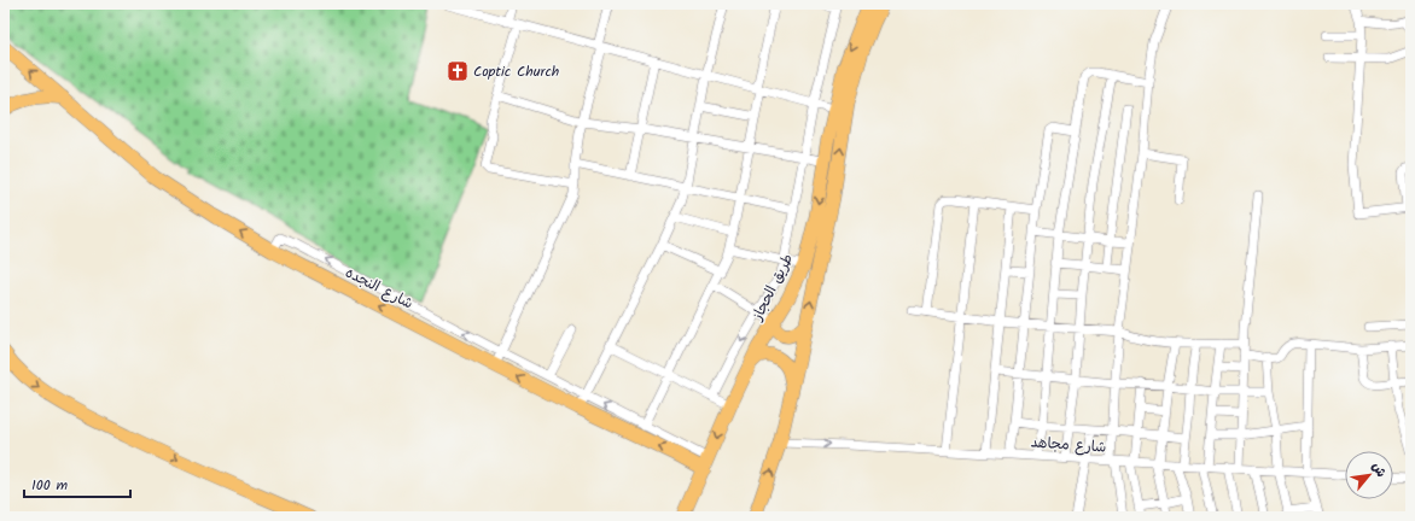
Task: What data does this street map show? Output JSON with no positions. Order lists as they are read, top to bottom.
{
  "streets": {
    "main road": ["طريق الحجاز", "شارع النجده"],
    "street": ["شارع مجاهد"]
  },
  "crossings": [
    ["طريق الحجاز", "شارع النجده"]
  ],
  "one_way": ["شارع النجده"],
  "places": {
    "church": ["Coptic Church"]
  },
  "scale_bar": "100 m",
  "north": "top right"
}
